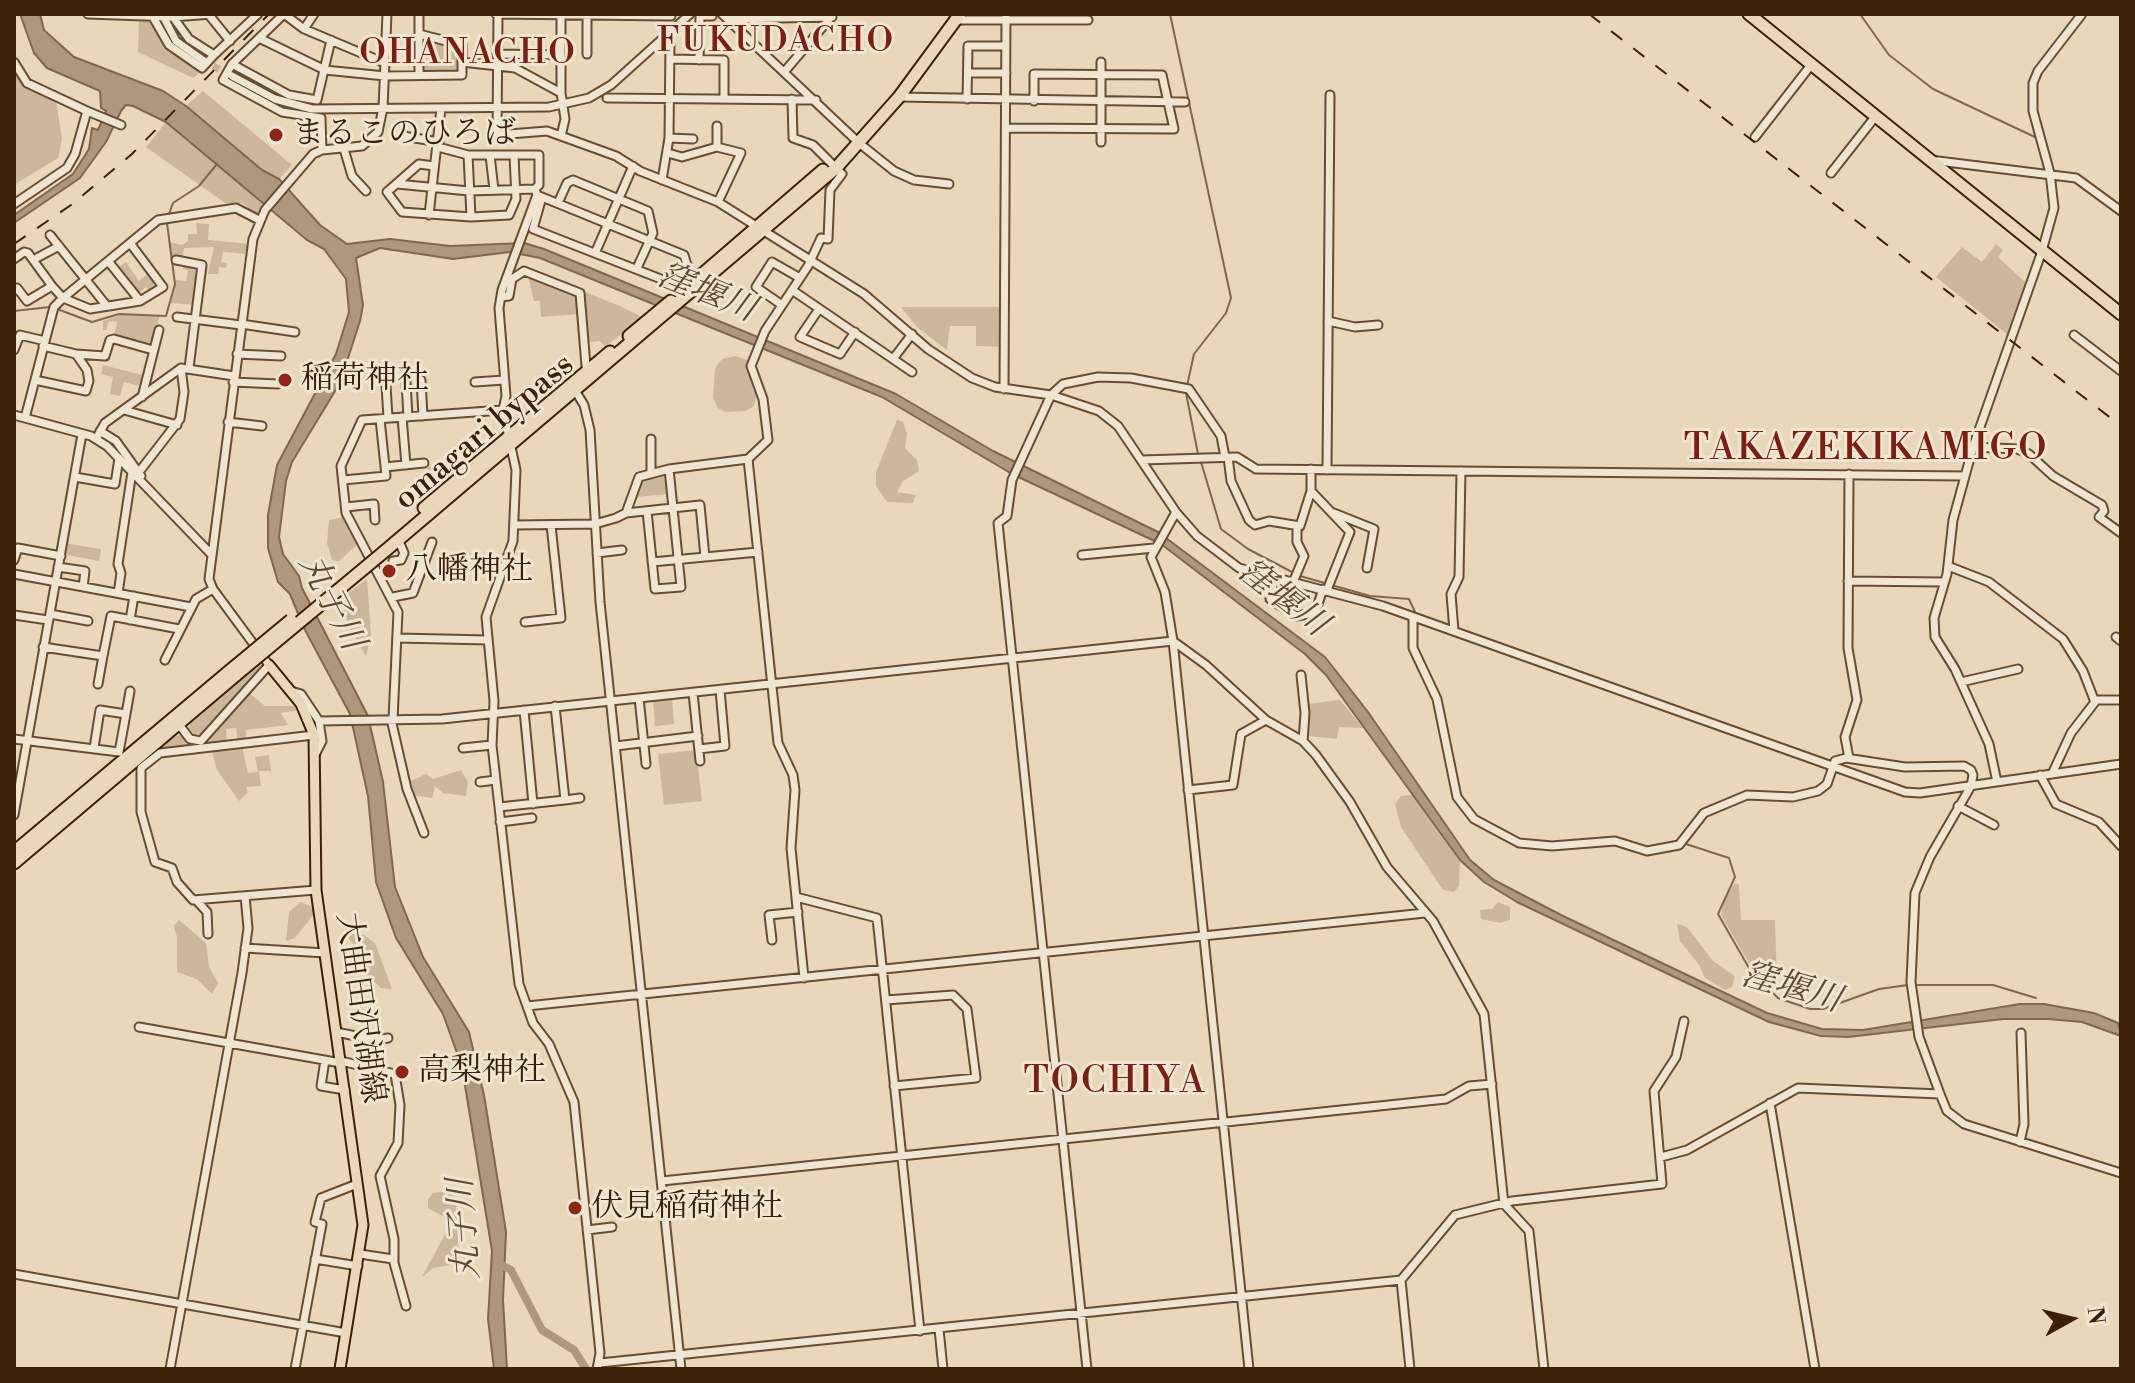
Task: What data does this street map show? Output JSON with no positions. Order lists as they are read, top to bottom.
{
  "streets": {
    "highway": ["omagari bypass"],
    "main road": ["大曲田沢湖線"]
  },
  "districts": [
    "FUKUDACHO",
    "OHANACHO",
    "TAKAZEKIKAMIGO",
    "TOCHIYA"
  ],
  "water": ["窪堰川", "丸子川"],
  "places": [
    "まるこのひろば",
    "稲荷神社",
    "八幡神社",
    "高梨神社",
    "伏見稲荷神社"
  ],
  "north": "right"
}
